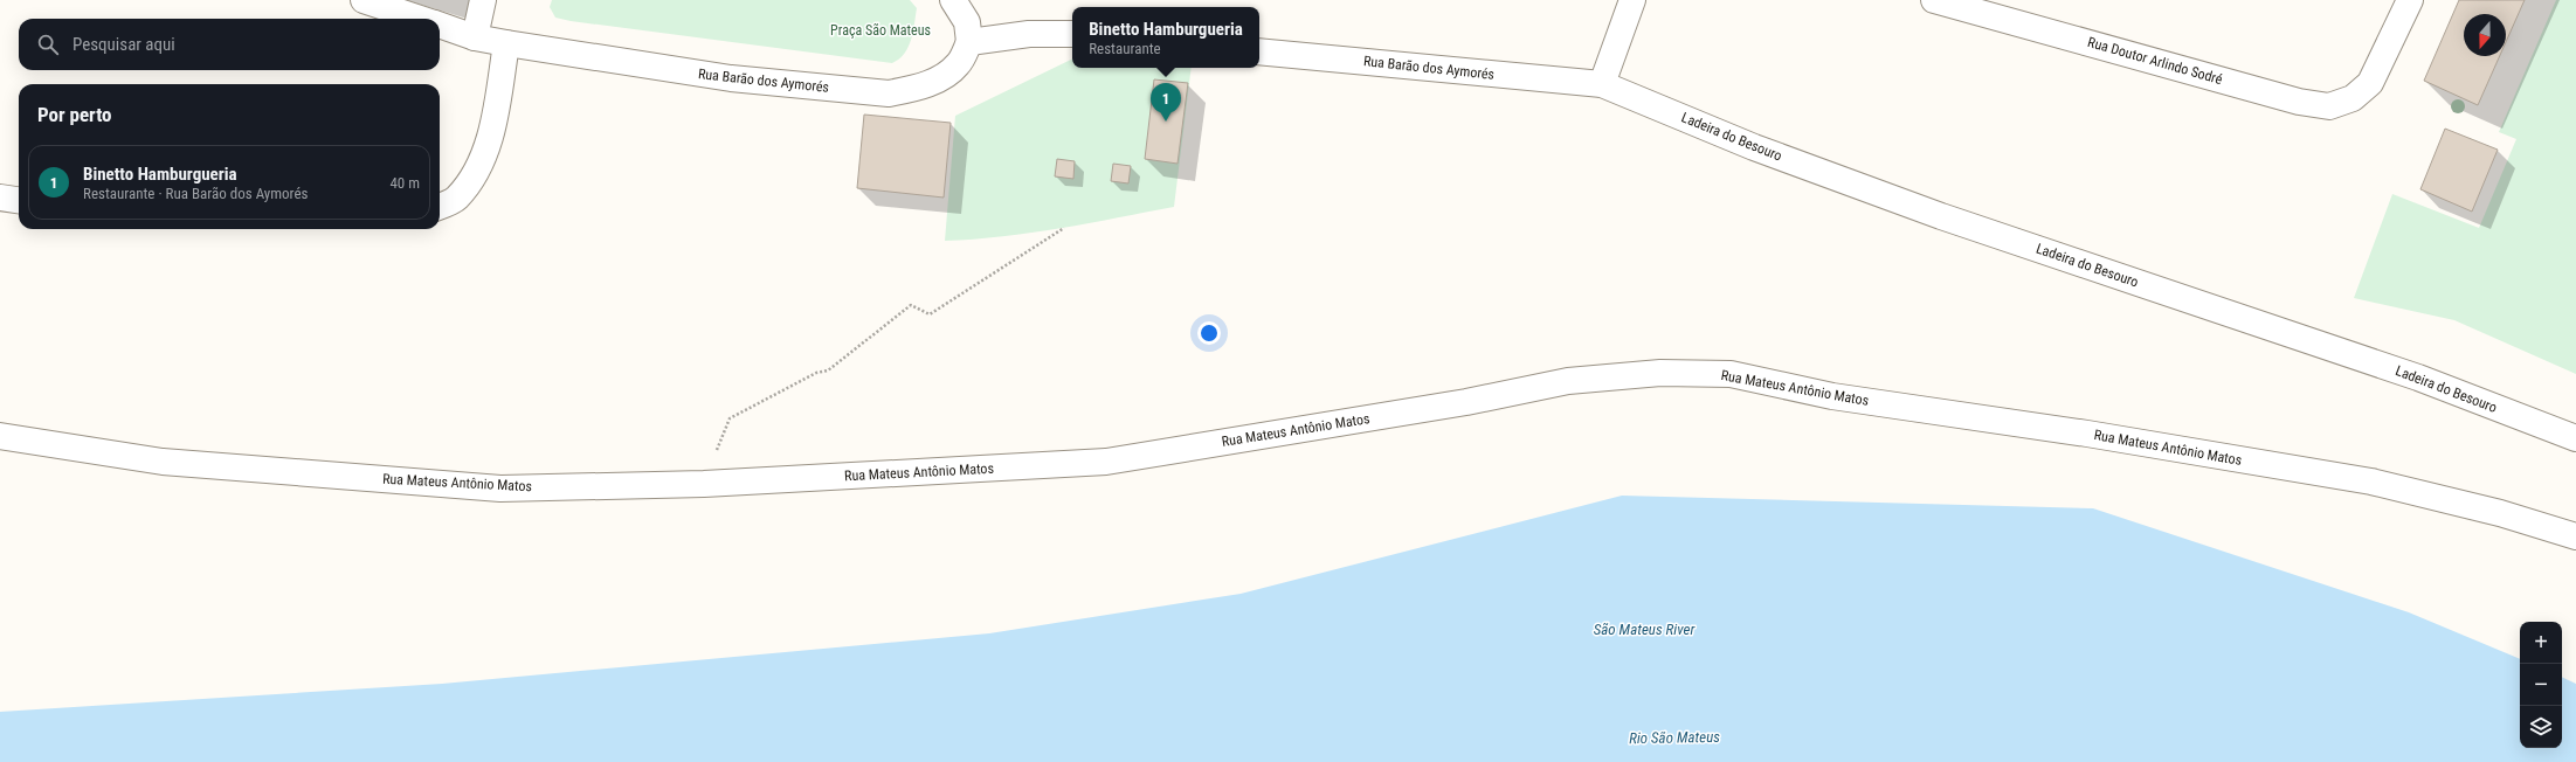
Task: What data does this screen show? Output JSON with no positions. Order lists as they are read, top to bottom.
{
  "streets": {
    "street": [
      "Rua Doutor Arlindo Sodré",
      "Rua Barão dos Aymorés",
      "Ladeira do Besouro",
      "Rua Mateus Antônio Matos"
    ]
  },
  "crossings": [
    ["Rua Barão dos Aymorés", "Ladeira do Besouro"]
  ],
  "water": ["São Mateus River", "Rio São Mateus"],
  "parks": ["Praça São Mateus"],
  "north": "bottom",
  "page": {
    "popup": ["Binetto Hamburgueria", "Restaurante"],
    "search": "Pesquisar aqui",
    "pins": "1",
    "heading": "Por perto",
    "list": [
      {
        "mark": "1",
        "name": "Binetto Hamburgueria",
        "note": "Restaurante · Rua Barão dos Aymorés",
        "value": "40 m"
      }
    ],
    "map_buttons": ["+", "−"]
  }
}
